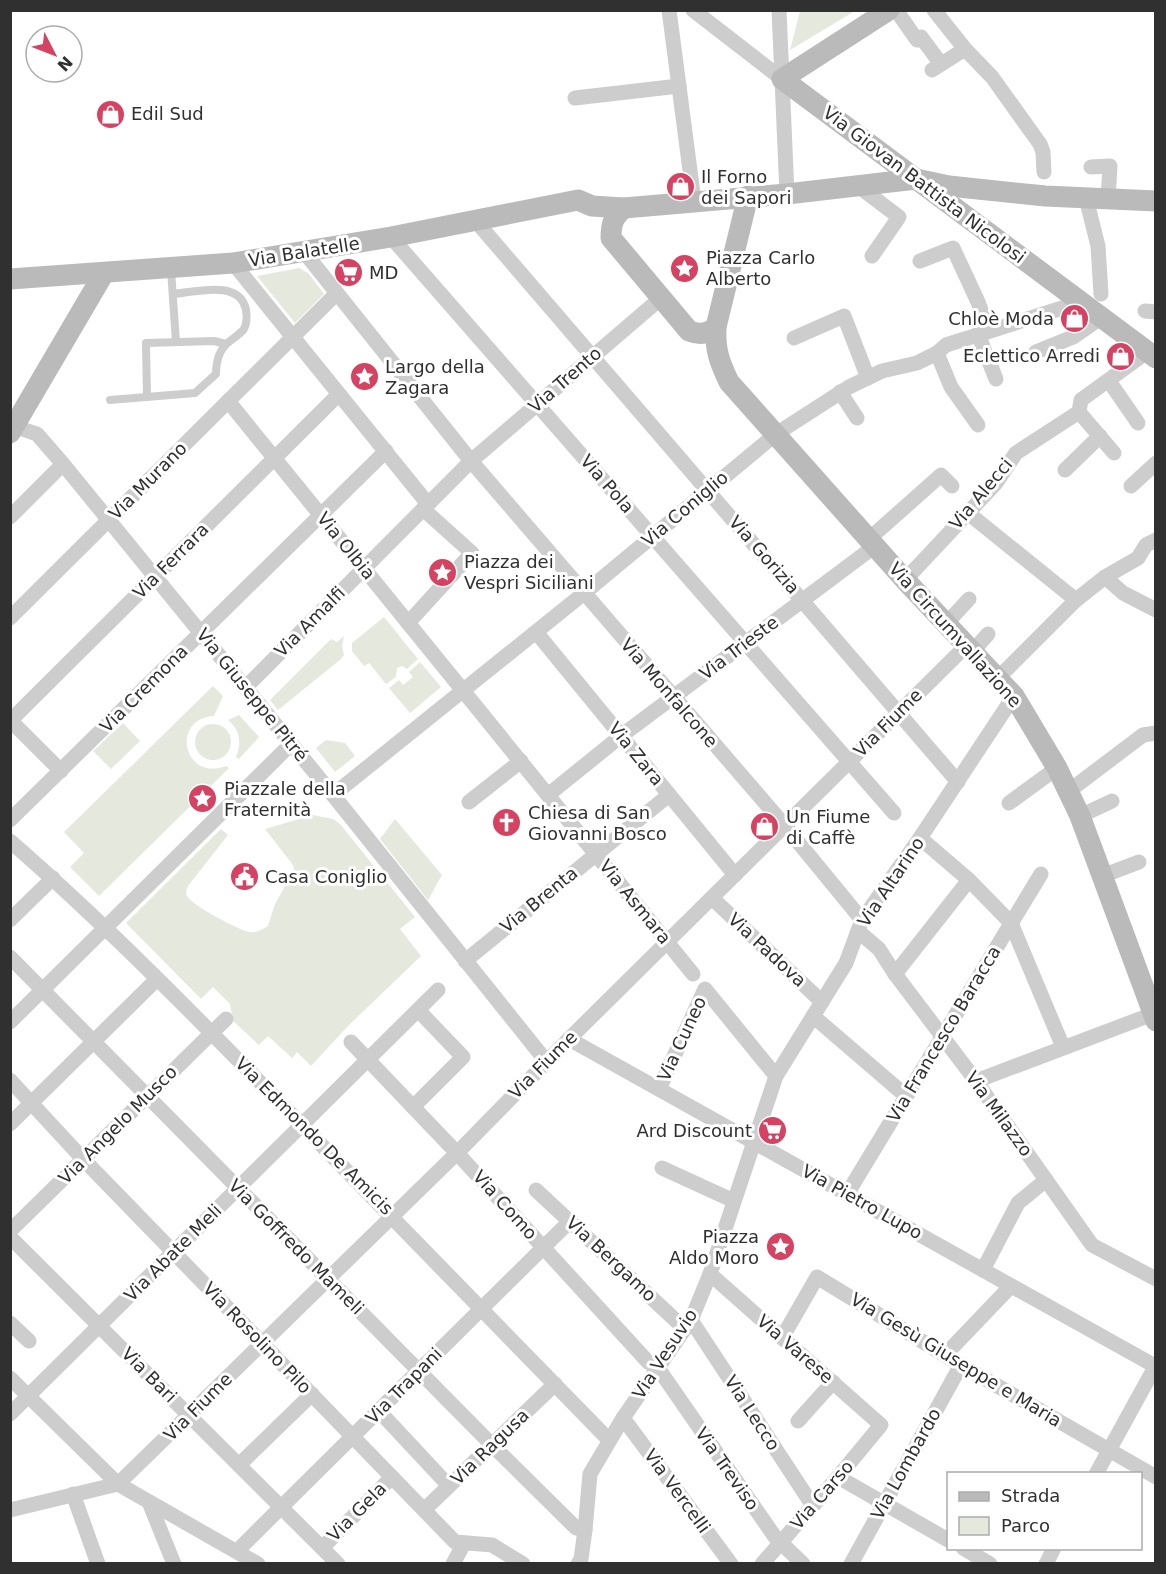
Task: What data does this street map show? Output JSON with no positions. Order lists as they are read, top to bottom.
{
  "streets": {
    "street": [
      "Via Giovan Battista Nicolosi",
      "Via Balatelle",
      "Via Trento",
      "Via Murano",
      "Via Pola",
      "Via Alecci",
      "Via Coniglio",
      "Via Olbia",
      "Via Gorizia",
      "Via Ferrara",
      "Via Amalfi",
      "Via Circumvallazione",
      "Via Trieste",
      "Via Cremona",
      "Via Monfalcone",
      "Via Giuseppe Pitré",
      "Via Fiume",
      "Via Zara",
      "Via Altarino",
      "Via Brenta",
      "Via Asmara",
      "Via Padova",
      "Via Francesco Baracca",
      "Via Cuneo",
      "Via Milazzo",
      "Via Angelo Musco",
      "Via Edmondo De Amicis",
      "Via Pietro Lupo",
      "Via Como",
      "Via Goffredo Mameli",
      "Via Abate Meli",
      "Via Bergamo",
      "Via Rosolino Pilo",
      "Via Varese",
      "Via Vesuvio",
      "Via Gesù Giuseppe e Maria",
      "Via Bari",
      "Via Trapani",
      "Via Lecco",
      "Via Ragusa",
      "Via Lombardo",
      "Via Treviso",
      "Via Vercelli",
      "Via Carso",
      "Via Gela"
    ]
  },
  "crossings": [
    ["Via Giovan Battista Nicolosi", "Via Alecci"],
    ["Via Giovan Battista Nicolosi", "Via Coniglio"],
    ["Via Balatelle", "Via Pola"],
    ["Via Balatelle", "Via Gorizia"],
    ["Via Balatelle", "Via Monfalcone"],
    ["Via Trento", "Via Pola"],
    ["Via Trento", "Via Gorizia"],
    ["Via Trento", "Via Amalfi"],
    ["Via Trento", "Via Monfalcone"],
    ["Via Murano", "Via Olbia"],
    ["Via Murano", "Via Monfalcone"],
    ["Via Murano", "Via Giuseppe Pitré"],
    ["Via Pola", "Via Coniglio"],
    ["Via Pola", "Via Trieste"],
    ["Via Pola", "Via Fiume"],
    ["Via Alecci", "Via Circumvallazione"],
    ["Via Coniglio", "Via Olbia"],
    ["Via Coniglio", "Via Gorizia"],
    ["Via Coniglio", "Via Circumvallazione"],
    ["Via Coniglio", "Via Monfalcone"],
    ["Via Coniglio", "Via Giuseppe Pitré"],
    ["Via Coniglio", "Via Zara"],
    ["Via Coniglio", "Via Asmara"],
    ["Via Olbia", "Via Ferrara"],
    ["Via Olbia", "Via Amalfi"],
    ["Via Olbia", "Via Cremona"],
    ["Via Olbia", "Via Asmara"],
    ["Via Gorizia", "Via Trieste"],
    ["Via Gorizia", "Via Fiume"],
    ["Via Gorizia", "Via Altarino"],
    ["Via Ferrara", "Via Giuseppe Pitré"],
    ["Via Amalfi", "Via Giuseppe Pitré"],
    ["Via Circumvallazione", "Via Trieste"],
    ["Via Circumvallazione", "Via Fiume"],
    ["Via Circumvallazione", "Via Altarino"],
    ["Via Trieste", "Via Monfalcone"],
    ["Via Trieste", "Via Zara"],
    ["Via Trieste", "Via Asmara"],
    ["Via Cremona", "Via Giuseppe Pitré"],
    ["Via Monfalcone", "Via Fiume"],
    ["Via Monfalcone", "Via Altarino"],
    ["Via Monfalcone", "Via Milazzo"],
    ["Via Giuseppe Pitré", "Via Fiume"],
    ["Via Giuseppe Pitré", "Via Brenta"],
    ["Via Fiume", "Via Zara"],
    ["Via Fiume", "Via Asmara"],
    ["Via Fiume", "Via Padova"],
    ["Via Fiume", "Via Edmondo De Amicis"],
    ["Via Fiume", "Via Pietro Lupo"],
    ["Via Fiume", "Via Como"],
    ["Via Fiume", "Via Goffredo Mameli"],
    ["Via Fiume", "Via Rosolino Pilo"],
    ["Via Fiume", "Via Bari"],
    ["Via Zara", "Via Brenta"],
    ["Via Altarino", "Via Padova"],
    ["Via Altarino", "Via Cuneo"],
    ["Via Altarino", "Via Milazzo"],
    ["Via Altarino", "Via Pietro Lupo"],
    ["Via Altarino", "Via Vesuvio"],
    ["Via Brenta", "Via Asmara"],
    ["Via Francesco Baracca", "Via Milazzo"],
    ["Via Francesco Baracca", "Via Pietro Lupo"],
    ["Via Cuneo", "Via Pietro Lupo"],
    ["Via Angelo Musco", "Via Edmondo De Amicis"],
    ["Via Angelo Musco", "Via Goffredo Mameli"],
    ["Via Angelo Musco", "Via Rosolino Pilo"],
    ["Via Edmondo De Amicis", "Via Abate Meli"],
    ["Via Edmondo De Amicis", "Via Vesuvio"],
    ["Via Edmondo De Amicis", "Via Trapani"],
    ["Via Edmondo De Amicis", "Via Ragusa"],
    ["Via Pietro Lupo", "Via Vesuvio"],
    ["Via Como", "Via Abate Meli"],
    ["Via Como", "Via Vesuvio"],
    ["Via Como", "Via Trapani"],
    ["Via Como", "Via Treviso"],
    ["Via Goffredo Mameli", "Via Abate Meli"],
    ["Via Goffredo Mameli", "Via Vesuvio"],
    ["Via Goffredo Mameli", "Via Trapani"],
    ["Via Goffredo Mameli", "Via Ragusa"],
    ["Via Abate Meli", "Via Rosolino Pilo"],
    ["Via Abate Meli", "Via Bari"],
    ["Via Bergamo", "Via Vesuvio"],
    ["Via Bergamo", "Via Trapani"],
    ["Via Bergamo", "Via Lecco"],
    ["Via Rosolino Pilo", "Via Trapani"],
    ["Via Rosolino Pilo", "Via Ragusa"],
    ["Via Rosolino Pilo", "Via Gela"],
    ["Via Varese", "Via Vesuvio"],
    ["Via Varese", "Via Gesù Giuseppe e Maria"],
    ["Via Varese", "Via Carso"],
    ["Via Vesuvio", "Via Lecco"],
    ["Via Vesuvio", "Via Treviso"],
    ["Via Vesuvio", "Via Vercelli"],
    ["Via Gesù Giuseppe e Maria", "Via Lombardo"],
    ["Via Bari", "Via Trapani"],
    ["Via Bari", "Via Gela"],
    ["Via Lecco", "Via Carso"],
    ["Via Treviso", "Via Carso"]
  ],
  "places": {
    "shop": [
      "Edil Sud",
      "Il Forno dei Sapori",
      "Chloè Moda",
      "Eclettico Arredi",
      "Un Fiume di Caffè"
    ],
    "place": [
      "Piazza Carlo Alberto",
      "Largo della Zagara",
      "Piazza dei Vespri Siciliani",
      "Piazzale della Fraternità",
      "Piazza Aldo Moro"
    ],
    "supermarket": ["MD", "Ard Discount"],
    "church": ["Chiesa di San Giovanni Bosco"],
    "public building": ["Casa Coniglio"]
  },
  "legend": ["Strada", "Parco"],
  "north": "bottom right"
}
